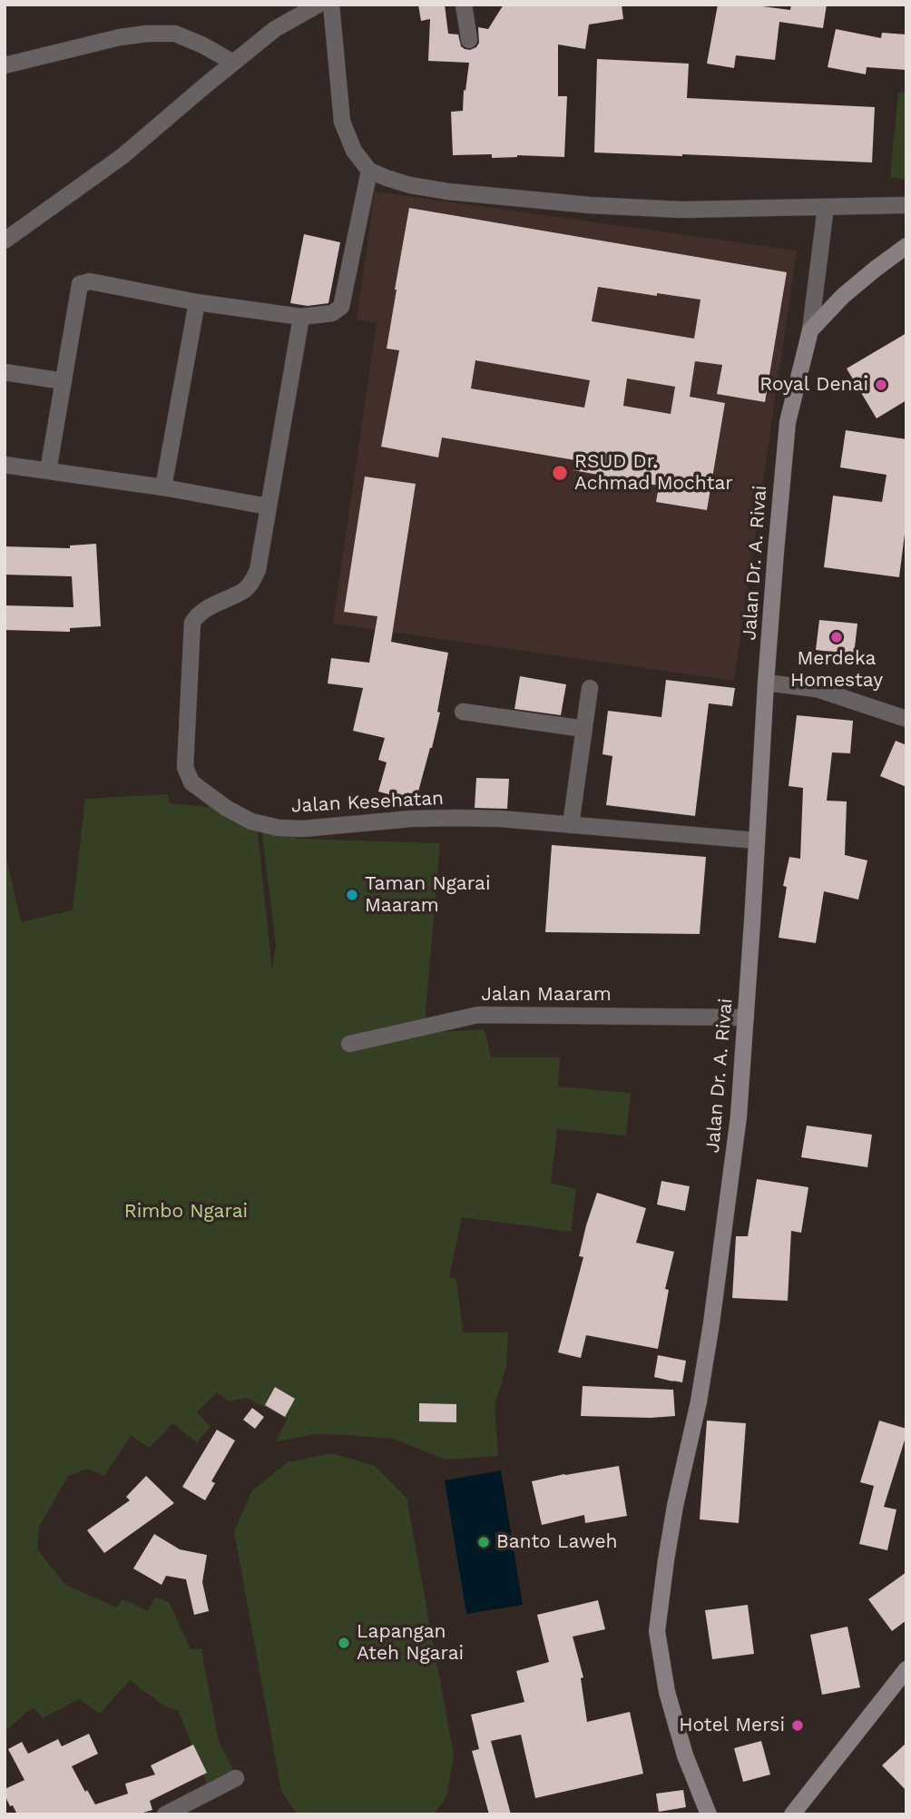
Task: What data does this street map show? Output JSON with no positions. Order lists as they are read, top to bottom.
{
  "streets": {
    "main road": ["Jalan Dr. A. Rivai"],
    "street": ["Jalan Kesehatan", "Jalan Maaram"]
  },
  "crossings": [
    ["Jalan Dr. A. Rivai", "Jalan Kesehatan"],
    ["Jalan Dr. A. Rivai", "Jalan Maaram"]
  ],
  "parks": ["Rimbo Ngarai"],
  "places": [
    "Royal Denai",
    "RSUD Dr. Achmad Mochtar",
    "Merdeka Homestay",
    "Taman Ngarai Maaram",
    "Banto Laweh",
    "Lapangan Ateh Ngarai",
    "Hotel Mersi"
  ]
}
